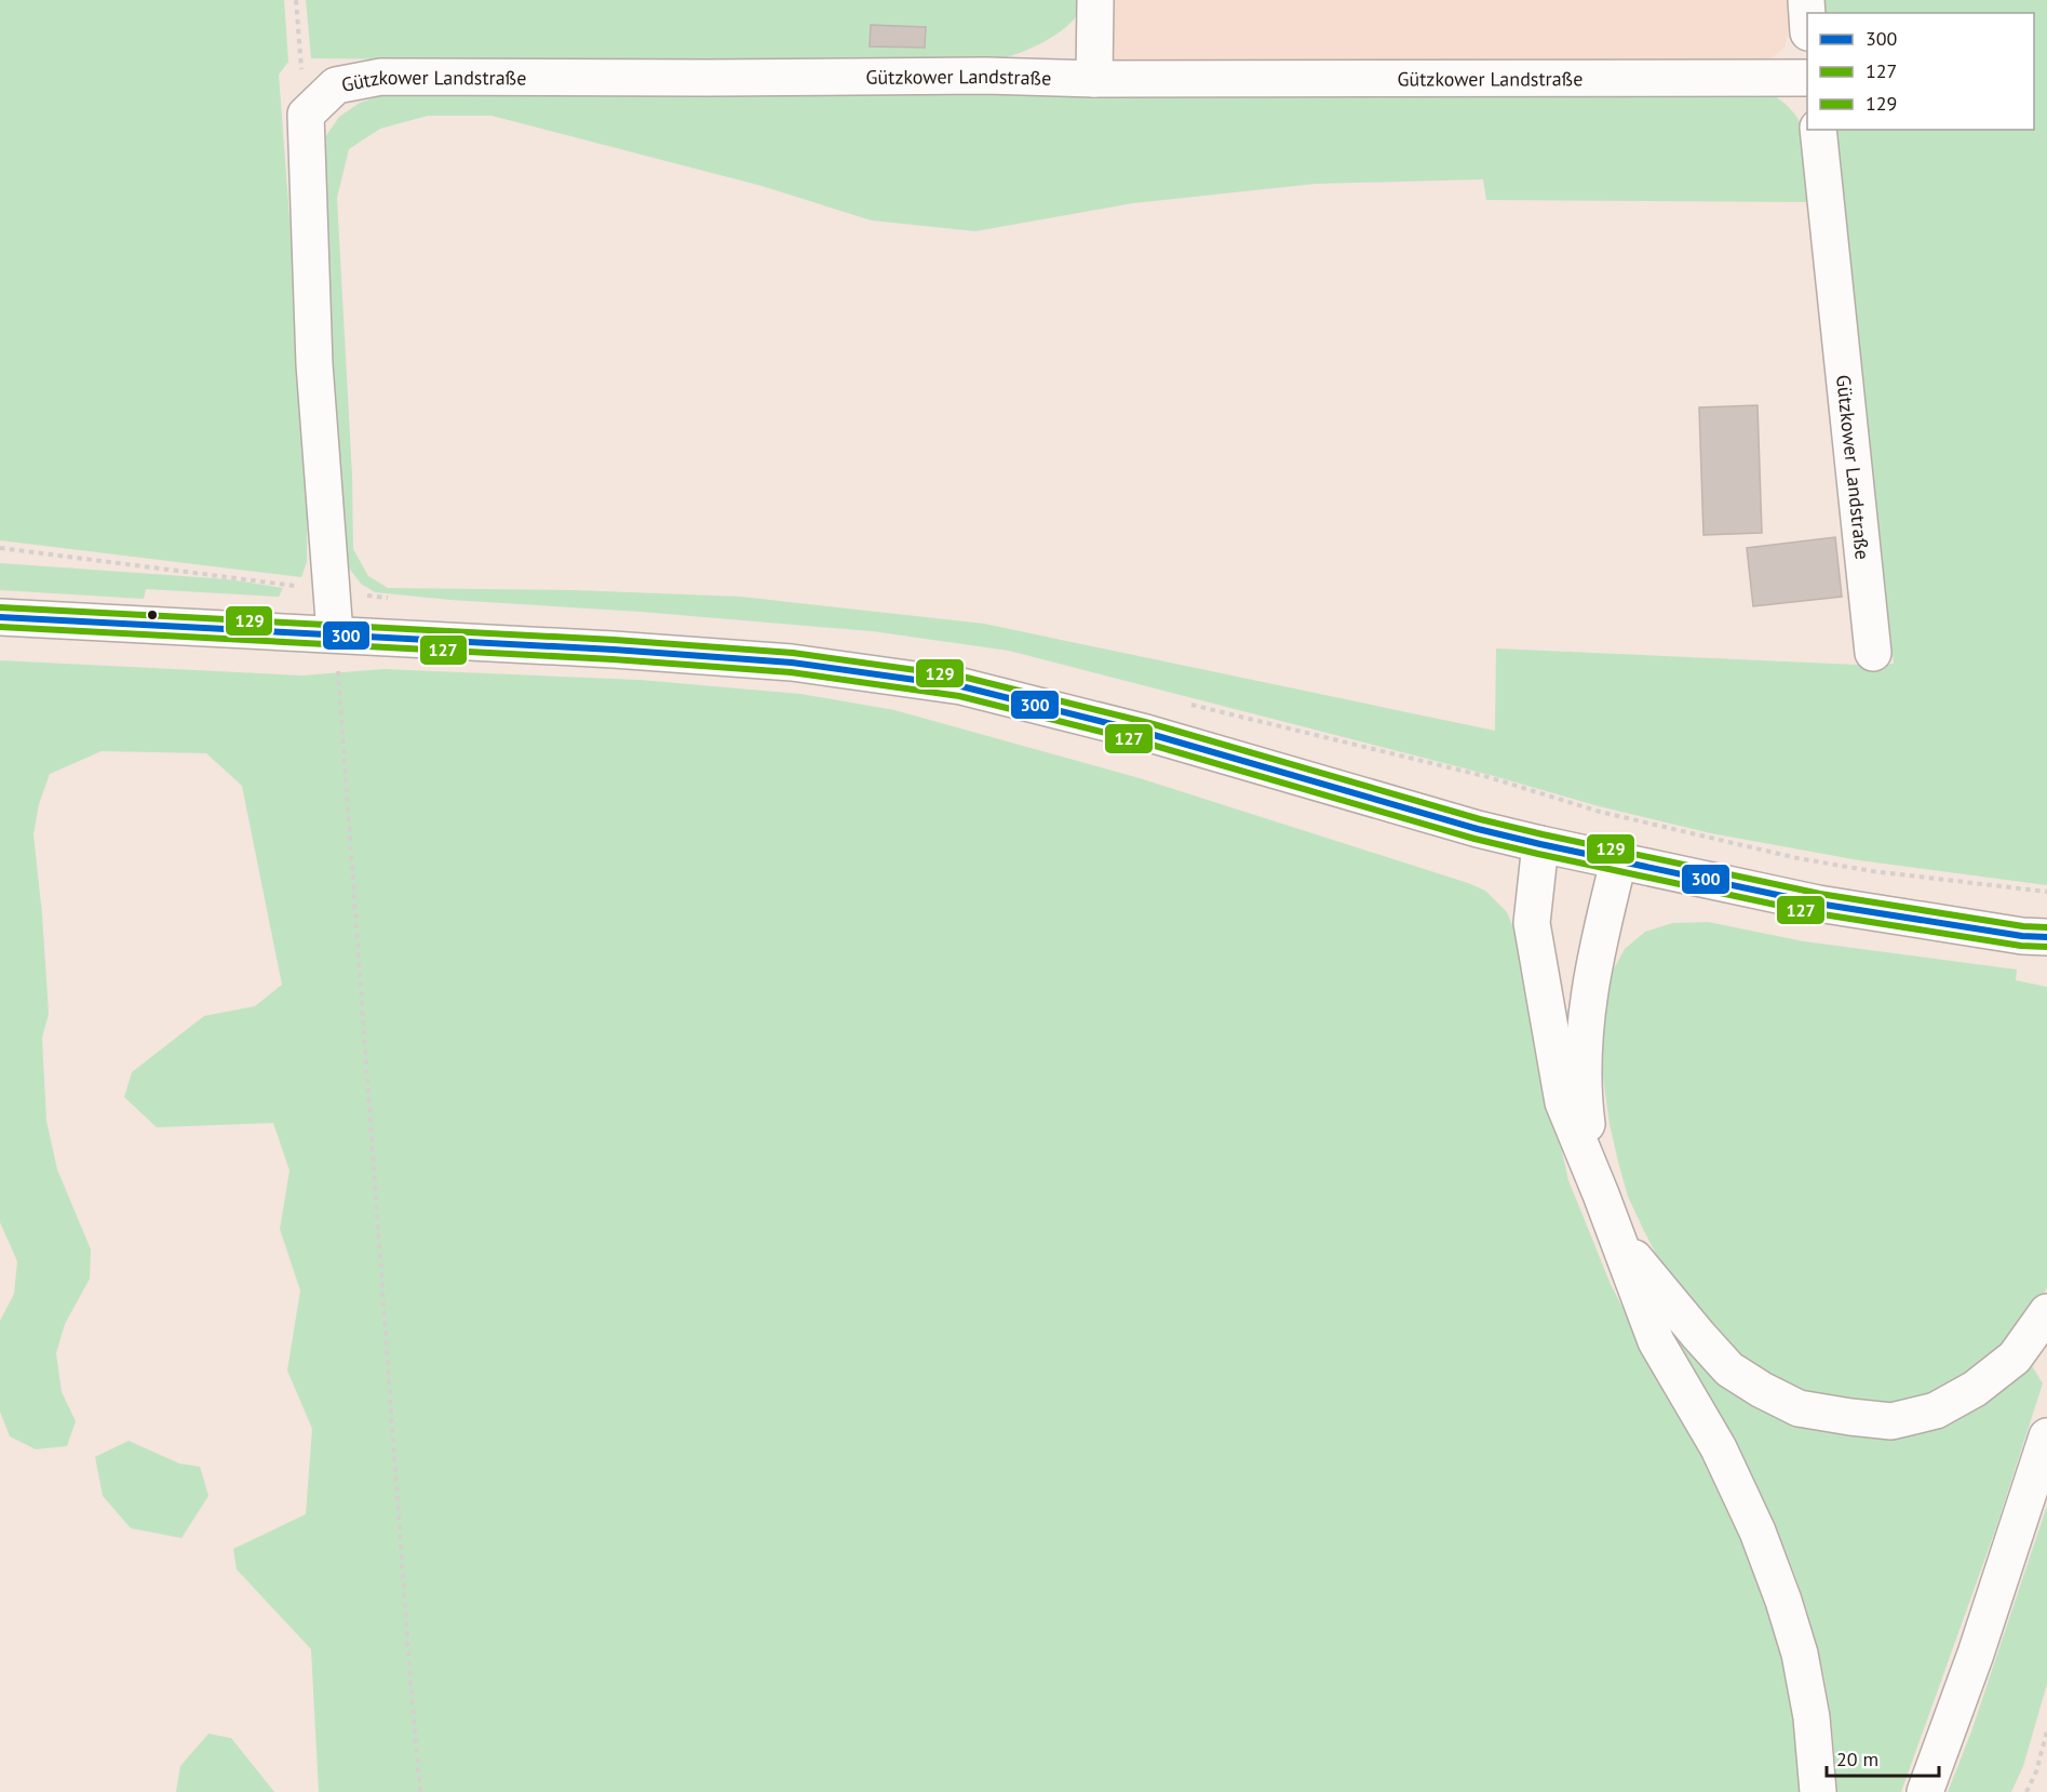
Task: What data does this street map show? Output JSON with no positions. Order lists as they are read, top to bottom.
{
  "streets": {
    "main road": ["Gützkower Landstraße"]
  },
  "lines": ["transit line 129", "transit line 300", "transit line 127"],
  "legend": ["300", "127", "129"],
  "scale_bar": "20 m"
}
